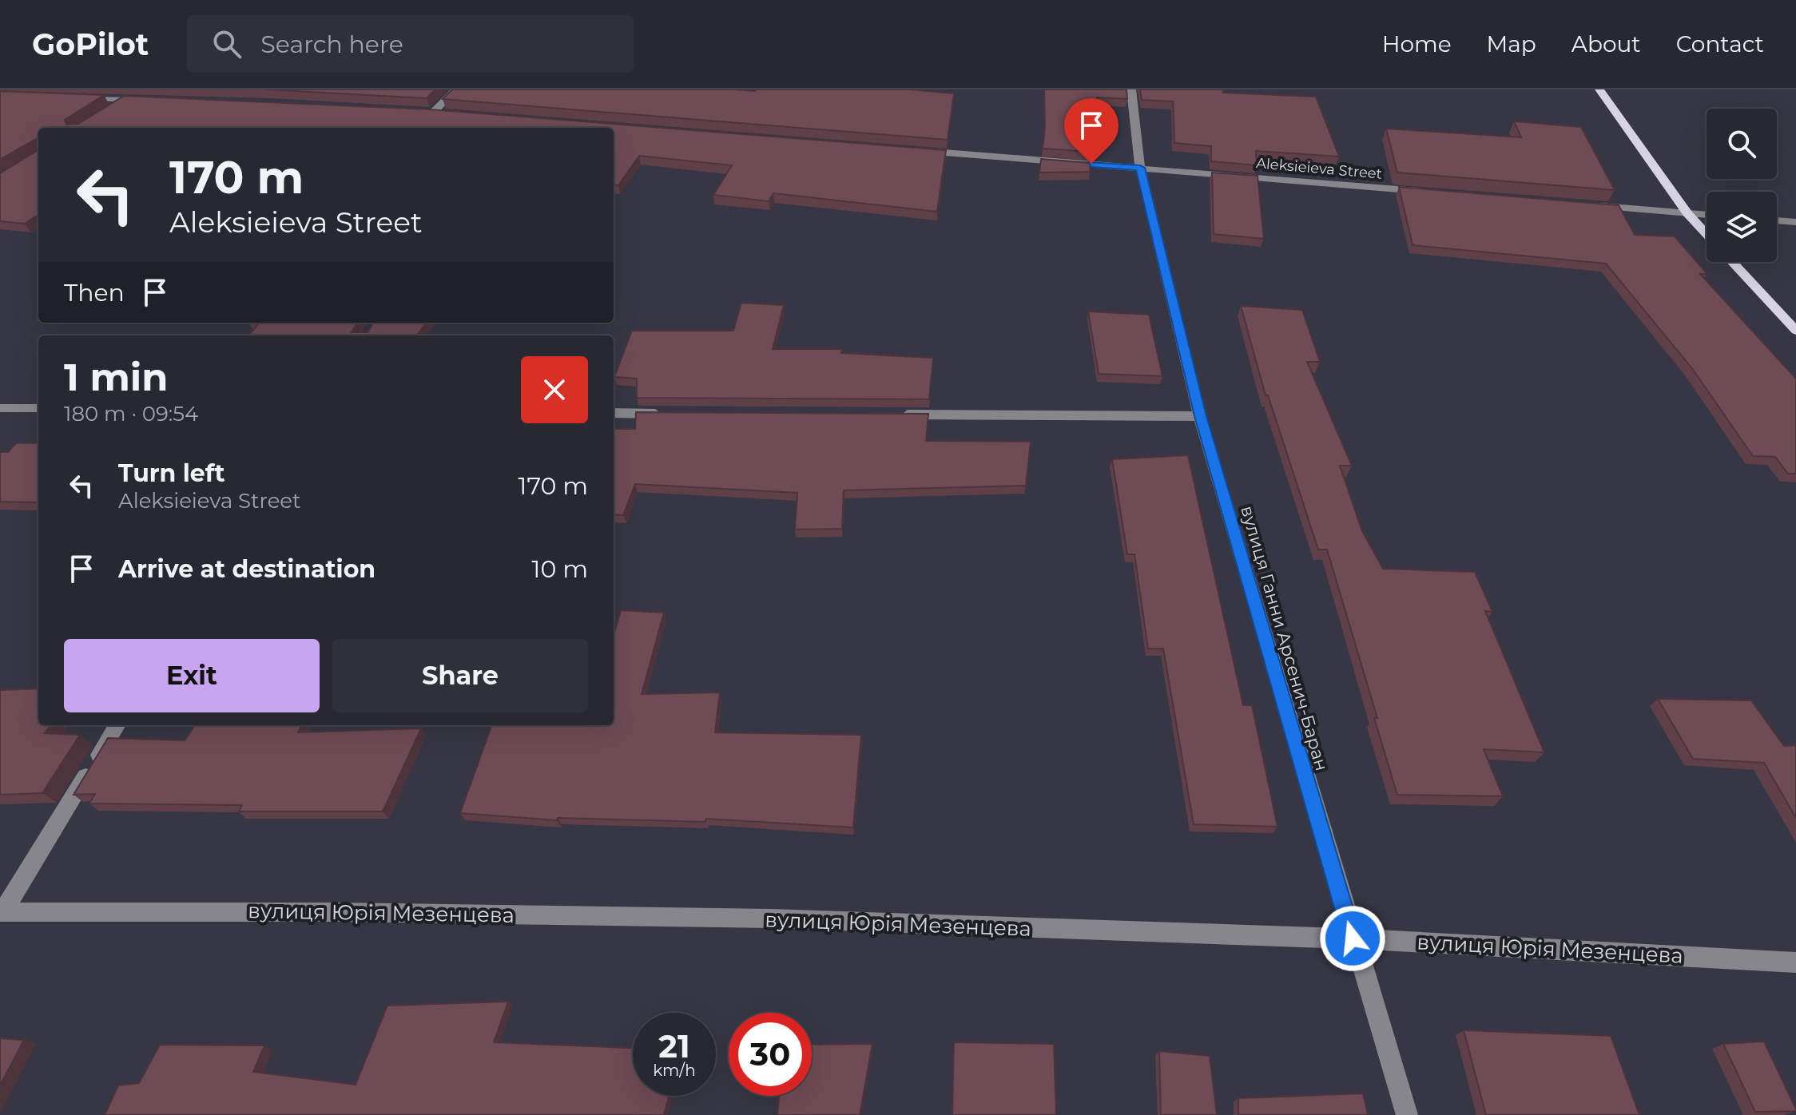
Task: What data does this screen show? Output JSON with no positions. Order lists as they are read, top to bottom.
{
  "streets": {
    "street": ["Aleksieieva Street", "вулиця Ганни Арсенич-Баран", "вулиця Юрія Мезенцева"]
  },
  "crossings": [
    ["Aleksieieva Street", "вулиця Ганни Арсенич-Баран"],
    ["вулиця Ганни Арсенич-Баран", "вулиця Юрія Мезенцева"]
  ],
  "page": {
    "header": "GoPilot",
    "search": "Search here",
    "nav": [
      "Home",
      "Map",
      "About",
      "Contact"
    ],
    "turn": ["170 m", "Aleksieieva Street"],
    "then": "Then",
    "heading": ["1 min", "180 m · 09:54"],
    "list": [
      {
        "name": "Turn left",
        "note": "Aleksieieva Street",
        "value": "170 m"
      },
      {
        "name": "Arrive at destination",
        "value": "10 m"
      }
    ],
    "buttons": ["Exit", "Share"],
    "speed": "21 km/h",
    "limit": "30"
  }
}
